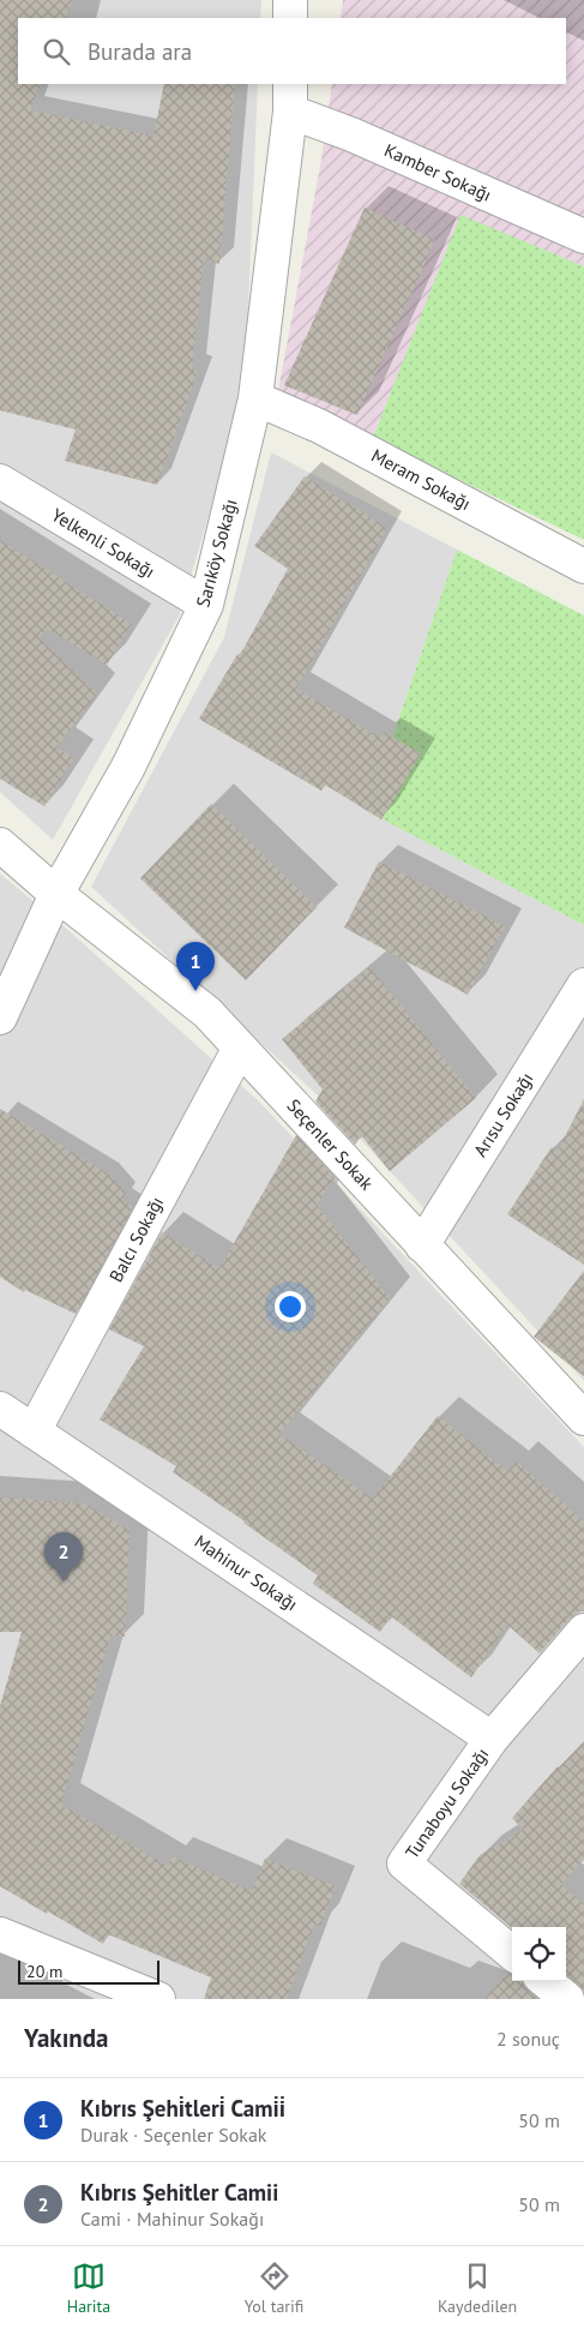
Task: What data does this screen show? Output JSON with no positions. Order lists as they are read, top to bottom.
{
  "streets": {
    "street": [
      "Kamber Sokağı",
      "Meram Sokağı",
      "Yelkenli Sokağı",
      "Sarıköy Sokağı",
      "Arısu Sokağı",
      "Seçenler Sokak",
      "Balcı Sokağı",
      "Mahinur Sokağı",
      "Tunaboyu Sokağı"
    ]
  },
  "crossings": [
    ["Kamber Sokağı", "Sarıköy Sokağı"],
    ["Meram Sokağı", "Sarıköy Sokağı"],
    ["Yelkenli Sokağı", "Sarıköy Sokağı"],
    ["Sarıköy Sokağı", "Seçenler Sokak"],
    ["Arısu Sokağı", "Seçenler Sokak"],
    ["Seçenler Sokak", "Balcı Sokağı"],
    ["Balcı Sokağı", "Mahinur Sokağı"],
    ["Mahinur Sokağı", "Tunaboyu Sokağı"]
  ],
  "scale_bar": "20 m",
  "page": {
    "search": "Burada ara",
    "pins": ["1", "2"],
    "scale": "20 m",
    "heading": ["Yakında", "2 sonuç"],
    "list": [
      {
        "mark": "1",
        "name": "Kıbrıs Şehi̇tleri̇ Cami̇i̇",
        "note": "Durak · Seçenler Sokak",
        "value": "50 m"
      },
      {
        "mark": "2",
        "name": "Kıbrıs Şehitler Camii",
        "note": "Cami · Mahinur Sokağı",
        "value": "50 m"
      }
    ],
    "nav": ["Harita", "Yol tarifi", "Kaydedilen"]
  }
}
